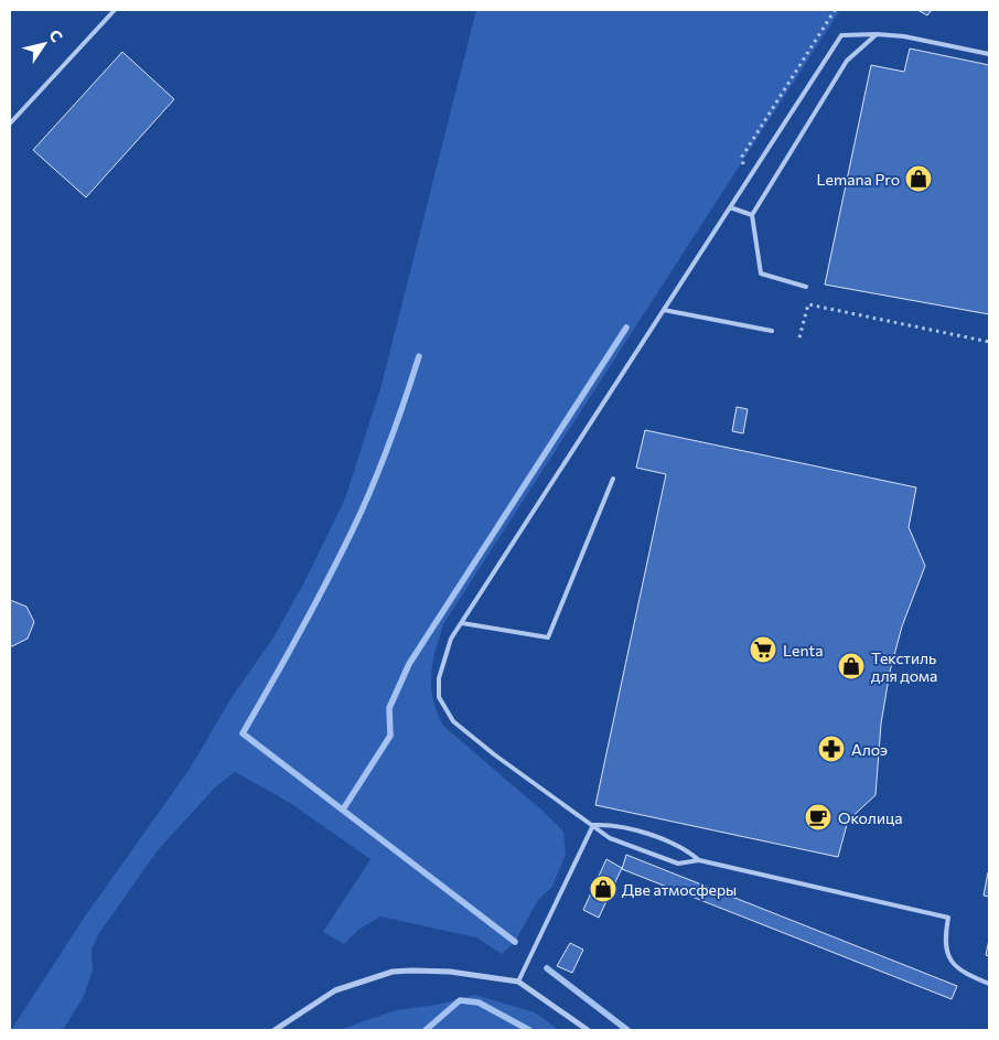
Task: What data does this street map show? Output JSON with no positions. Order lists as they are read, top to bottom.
{
  "places": {
    "shop": ["Lemana Pro", "Текстиль для дома", "Две атмосферы"],
    "supermarket": ["Lenta"],
    "pharmacy": ["Алоэ"],
    "cafe": ["Околица"]
  },
  "north": "top right"
}
